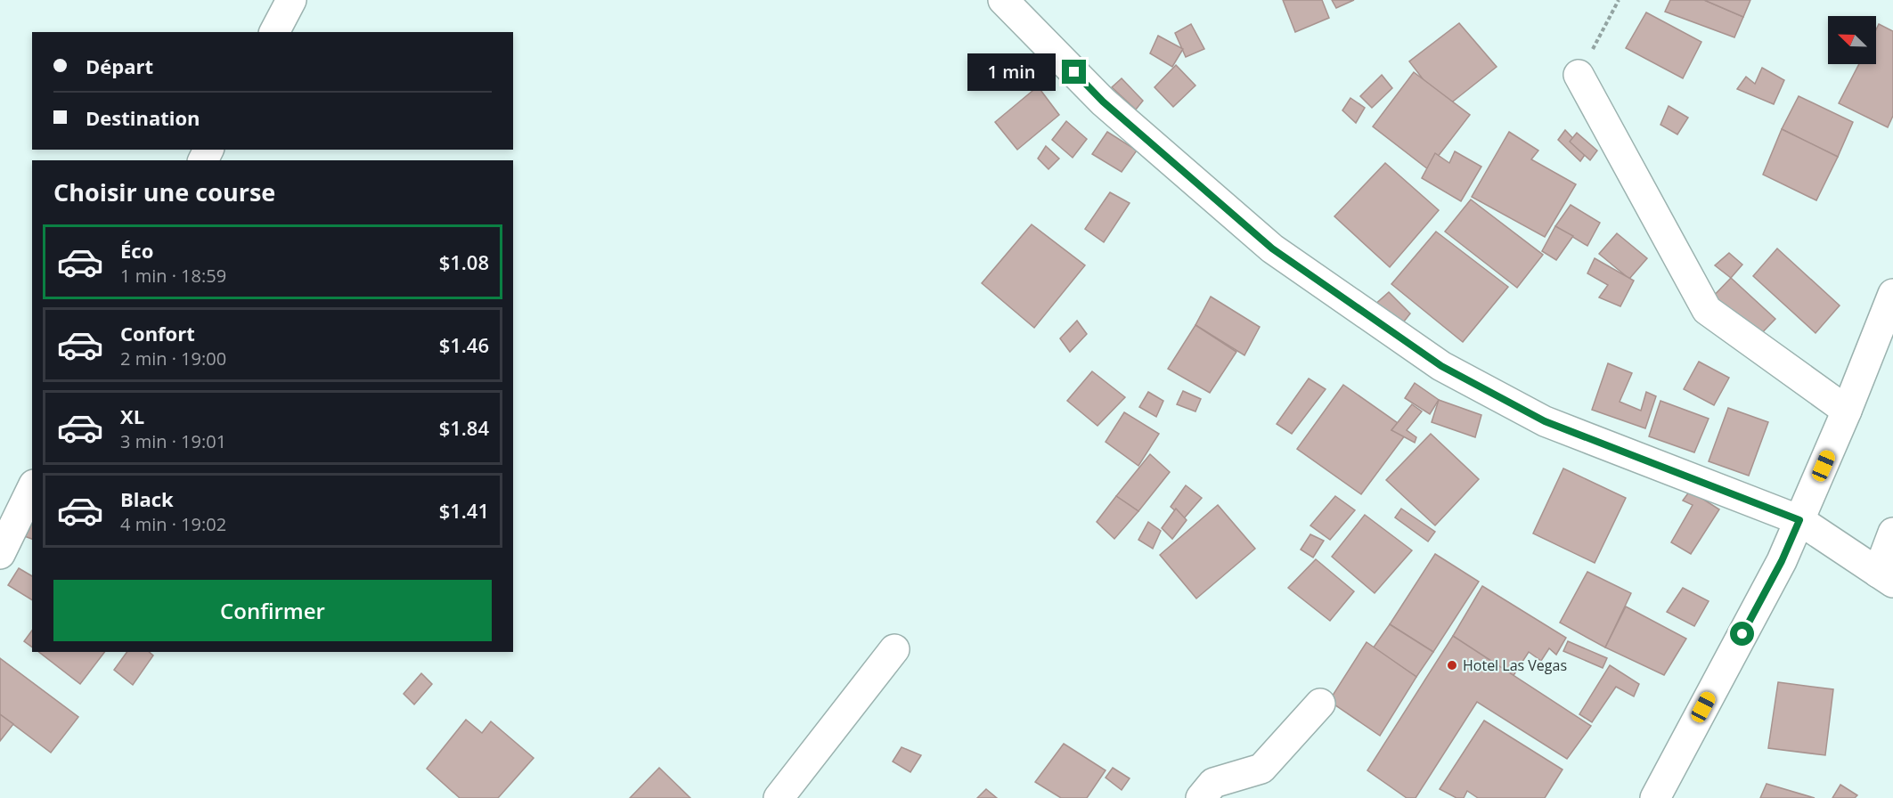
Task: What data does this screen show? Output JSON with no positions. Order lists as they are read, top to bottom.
{
  "places": ["Hotel Las Vegas"],
  "north": "top left",
  "page": {
    "banner": ["Départ", "Destination"],
    "bubble": "1 min",
    "heading": "Choisir une course",
    "list": [
      {
        "name": "Éco",
        "note": "1 min · 18:59",
        "value": "$1.08"
      },
      {
        "name": "Confort",
        "note": "2 min · 19:00",
        "value": "$1.46"
      },
      {
        "name": "XL",
        "note": "3 min · 19:01",
        "value": "$1.84"
      },
      {
        "name": "Black",
        "note": "4 min · 19:02",
        "value": "$1.41"
      }
    ],
    "buttons": "Confirmer"
  }
}
